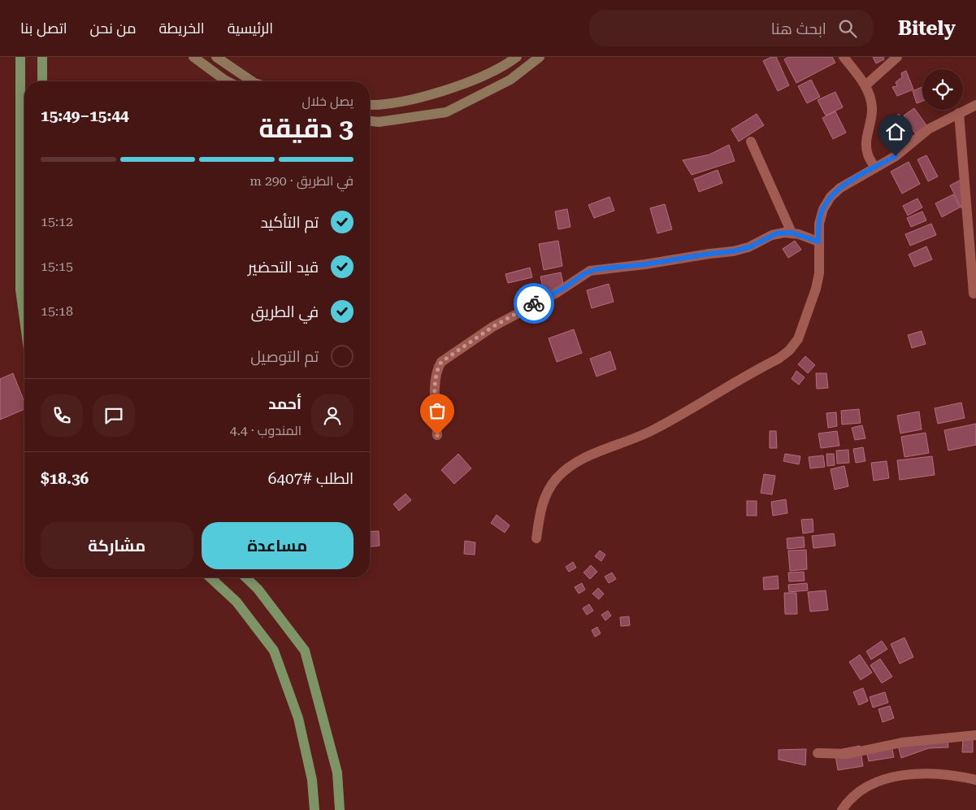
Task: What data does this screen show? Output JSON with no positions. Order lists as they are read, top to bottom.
{
  "page": {
    "header": "Bitely",
    "search": "ابحث هنا",
    "nav": [
      "الرئيسية",
      "الخريطة",
      "من نحن",
      "اتصل بنا"
    ],
    "heading": ["3 دقيقة", "يصل خلال", "15:44–15:49"],
    "panel": [
      "أحمد",
      "المندوب · 4.4",
      "الطلب #6407",
      "$18.36"
    ],
    "bar": "في الطريق · 290 m",
    "list": [
      ["تم التأكيد", "15:12"],
      ["قيد التحضير", "15:15"],
      ["في الطريق", "15:18"],
      "تم التوصيل"
    ],
    "buttons": ["مساعدة", "مشاركة"]
  }
}
